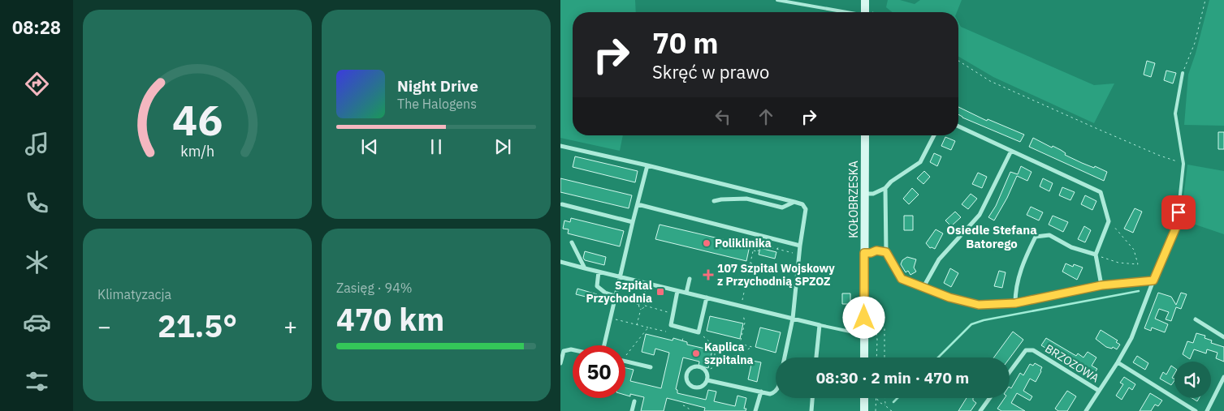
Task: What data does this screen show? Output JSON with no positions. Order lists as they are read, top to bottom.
{
  "streets": {
    "main road": ["KOŁOBRZESKA"],
    "street": ["BRZOZOWA"]
  },
  "districts": ["Osiedle Stefana Batorego"],
  "places": {
    "other": ["Poliklinika", "Kaplica szpitalna"],
    "health": ["107 Szpital Wojskowy z Przychodnią SPZOZ"],
    "transit": ["Szpital Przychodnia"]
  },
  "page": {
    "tabs": "08:28",
    "turn": ["70 m", "Skręć w prawo"],
    "song": ["Night Drive", "The Halogens"],
    "tile": [
      "Klimatyzacja",
      ["Zasięg · 94%", "470 km"]
    ],
    "heat": ["−", "21.5°", "+"],
    "limit": "50",
    "trip": "08:30 · 2 min · 470 m",
    "gauge": ["46", "km/h"]
  }
}
